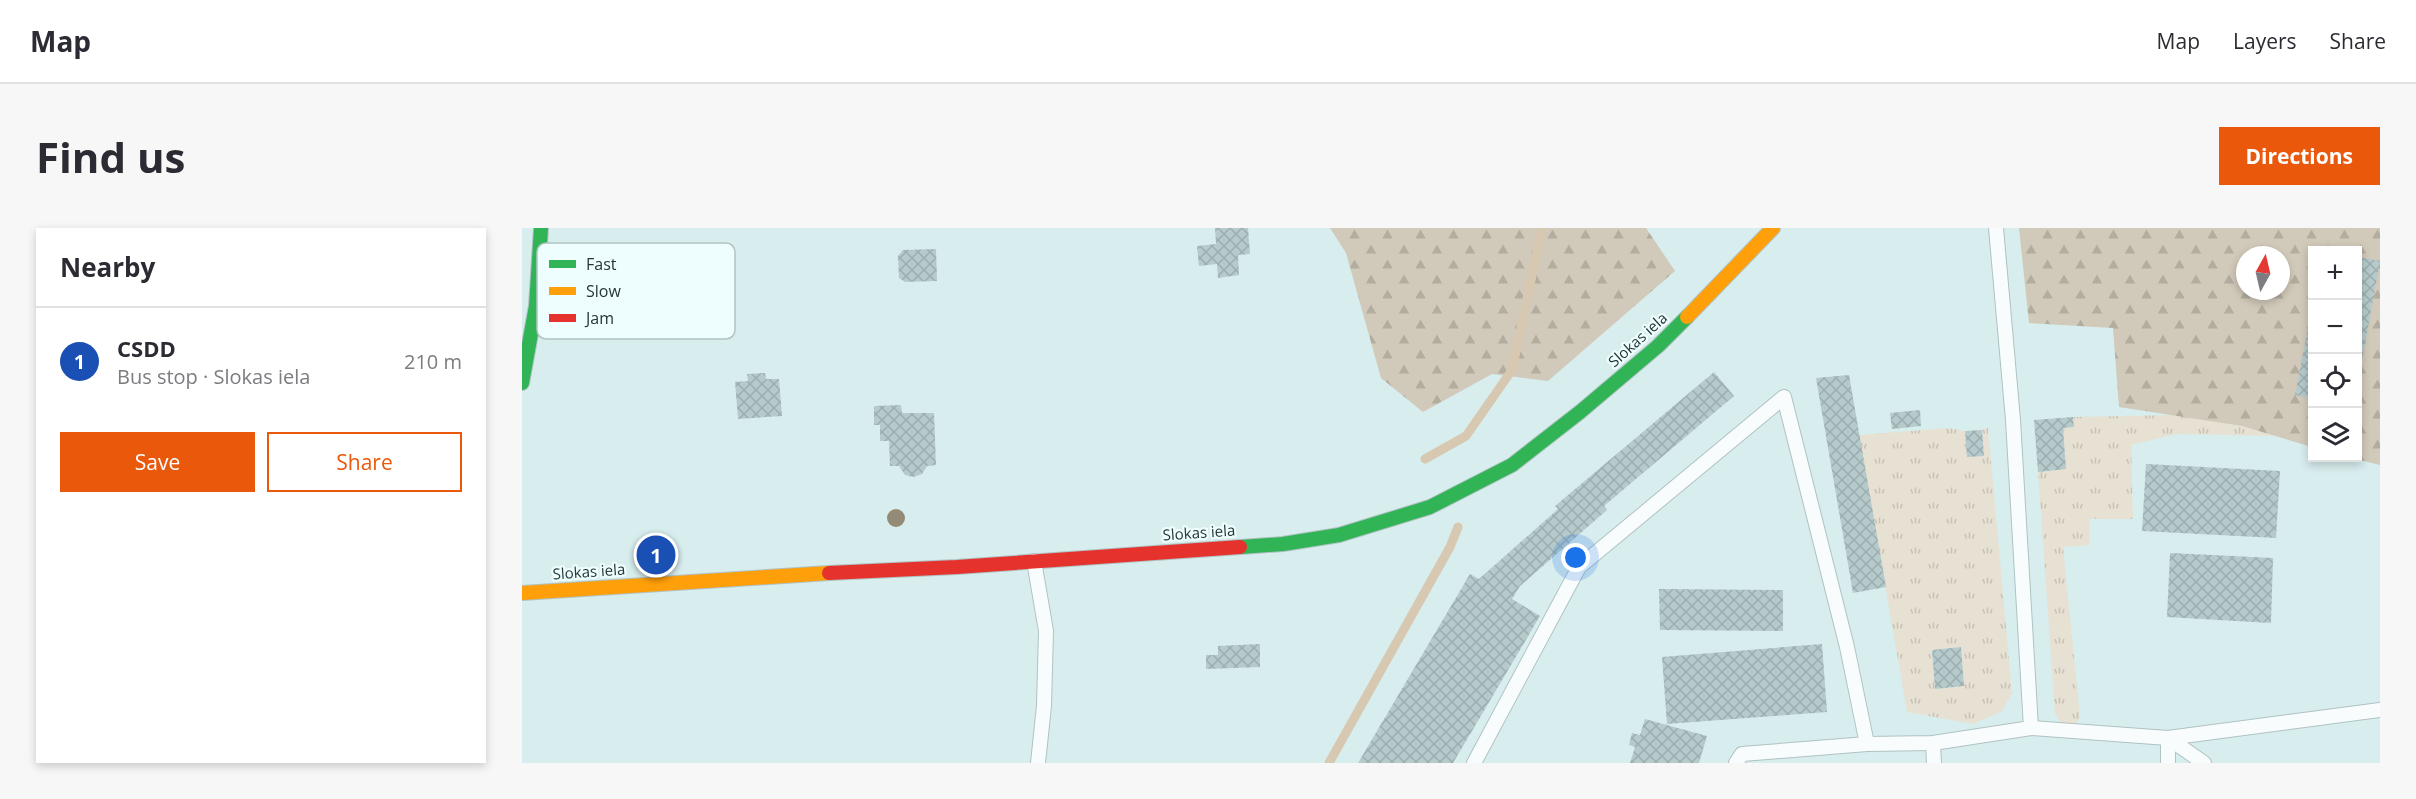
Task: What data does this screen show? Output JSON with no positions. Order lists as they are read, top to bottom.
{
  "streets": {
    "main road": ["Slokas iela"]
  },
  "legend": ["Fast", "Slow", "Jam"],
  "north": "top",
  "page": {
    "header": "Map",
    "nav": ["Map", "Layers", "Share"],
    "buttons": [
      "Directions",
      ["Save", "Share"]
    ],
    "title": "Find us",
    "heading": "Nearby",
    "map_buttons": ["+", "−"],
    "list": [
      {
        "mark": "1",
        "name": "CSDD",
        "note": "Bus stop · Slokas iela",
        "value": "210 m"
      }
    ],
    "pins": "1"
  }
}
